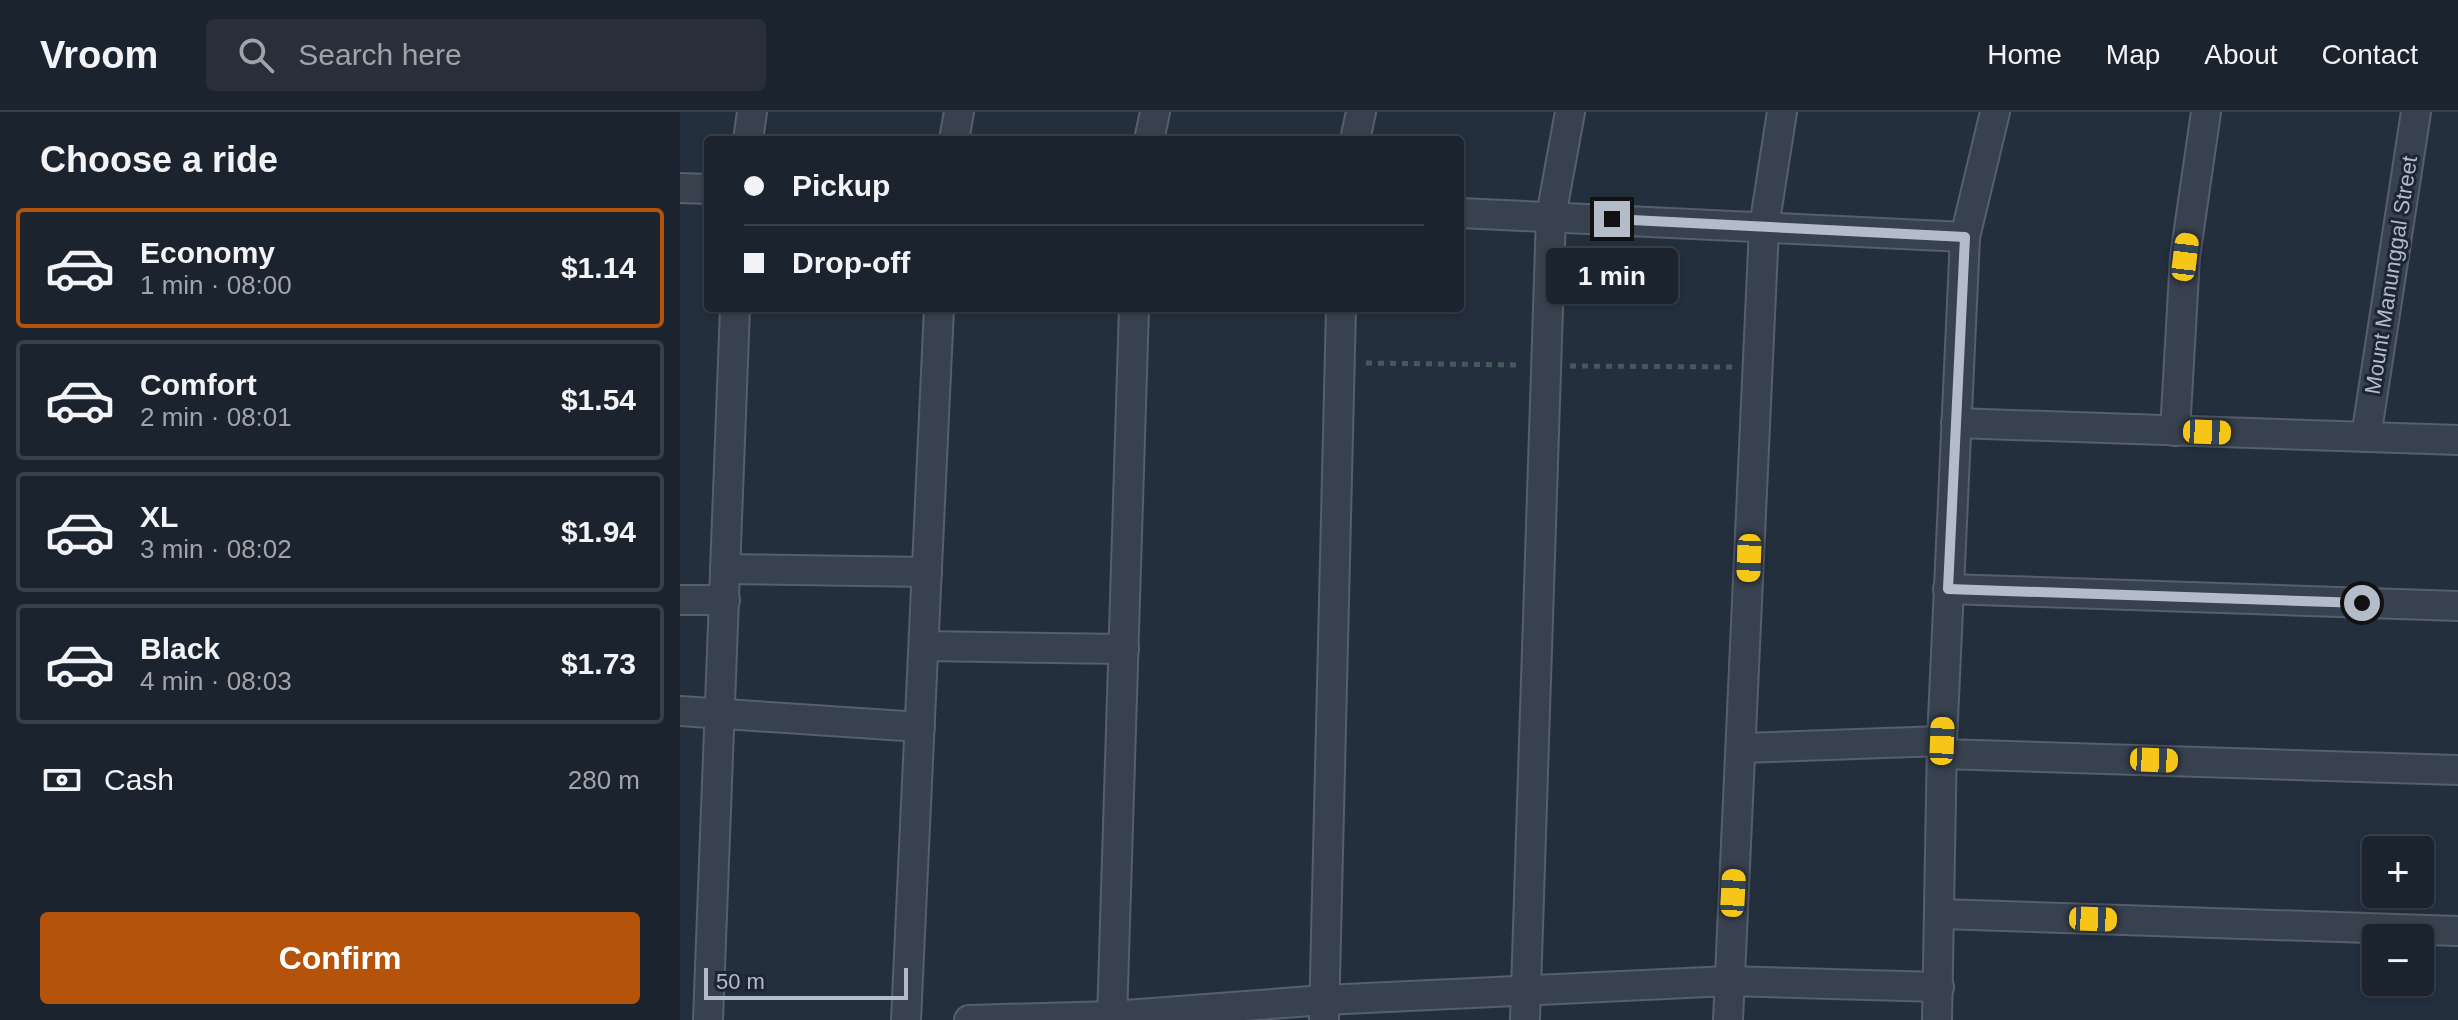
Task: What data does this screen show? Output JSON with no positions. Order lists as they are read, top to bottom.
{
  "streets": {
    "street": ["Mount Manunggal Street"]
  },
  "scale_bar": "50 m",
  "page": {
    "header": "Vroom",
    "search": "Search here",
    "nav": [
      "Home",
      "Map",
      "About",
      "Contact"
    ],
    "heading": "Choose a ride",
    "banner": ["Pickup", "Drop-off"],
    "list": [
      {
        "name": "Economy",
        "note": "1 min · 08:00",
        "value": "$1.14"
      },
      {
        "name": "Comfort",
        "note": "2 min · 08:01",
        "value": "$1.54"
      },
      {
        "name": "XL",
        "note": "3 min · 08:02",
        "value": "$1.94"
      },
      {
        "name": "Black",
        "note": "4 min · 08:03",
        "value": "$1.73"
      }
    ],
    "bubble": "1 min",
    "pay": ["Cash", "280 m"],
    "map_buttons": ["+", "−"],
    "buttons": "Confirm",
    "scale": "50 m"
  }
}
